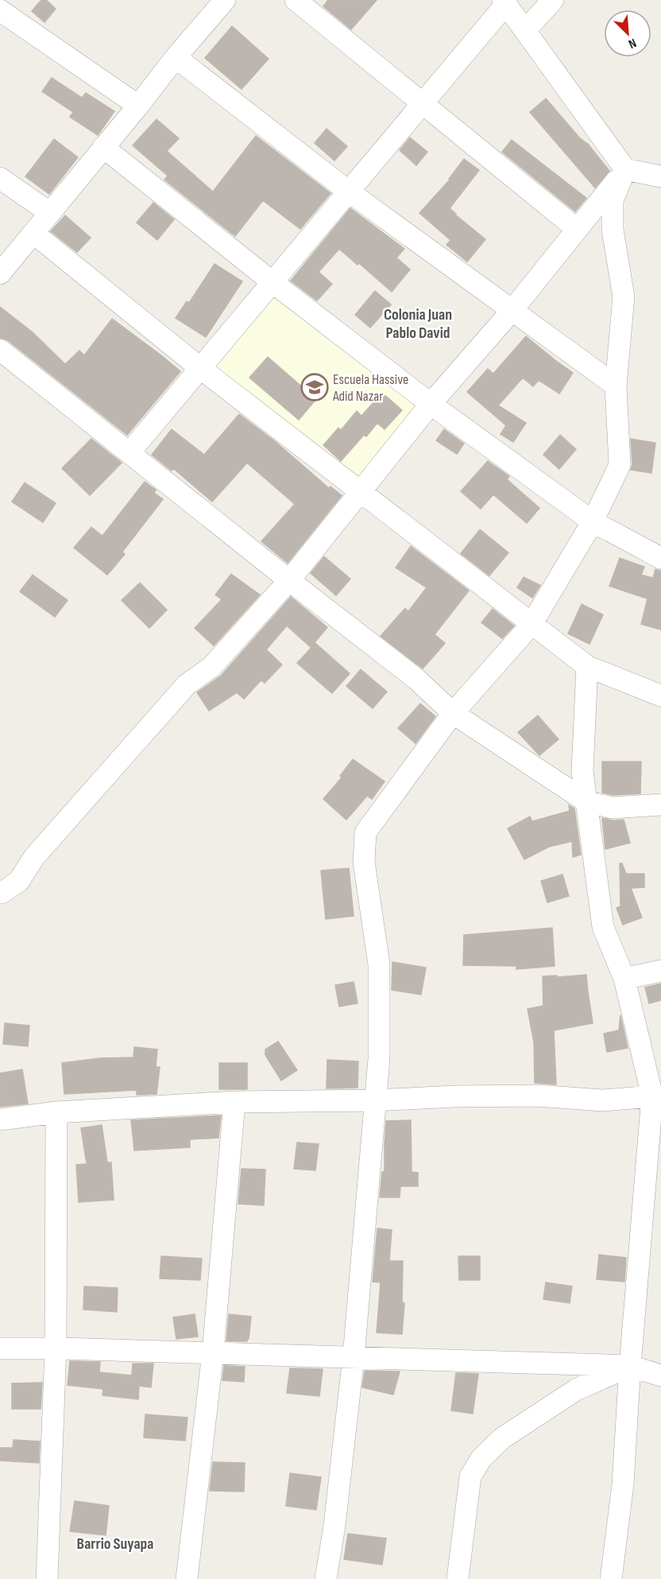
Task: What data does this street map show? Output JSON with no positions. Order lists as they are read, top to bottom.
{
  "districts": ["Colonia Juan Pablo David", "Barrio Suyapa"],
  "places": {
    "school or university": ["Escuela Hassive Adid Nazar"]
  },
  "north": "bottom right"
}
